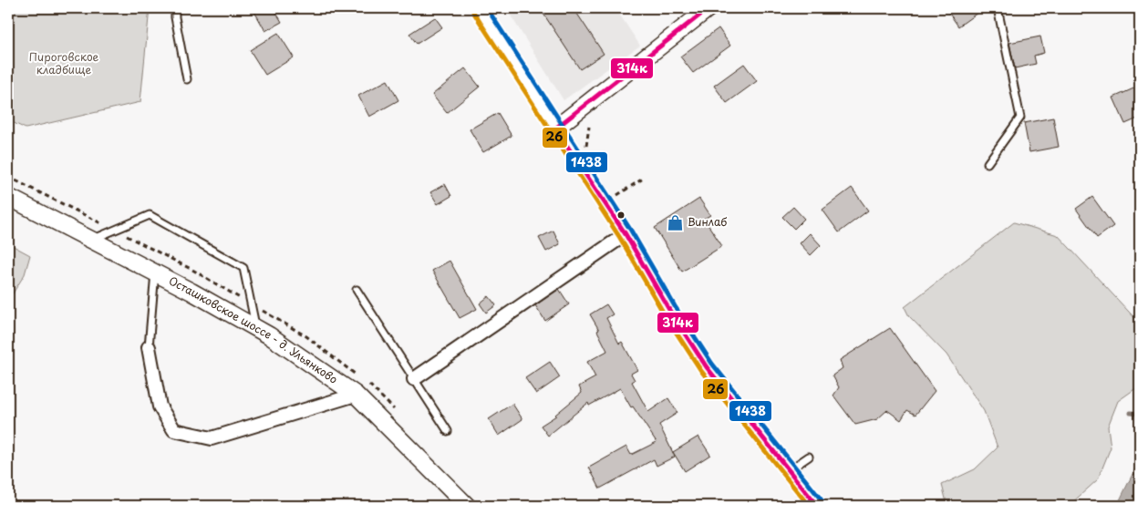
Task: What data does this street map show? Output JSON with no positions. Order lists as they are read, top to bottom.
{
  "streets": {
    "street": ["Осташковское шоссе - д. Ульянково"]
  },
  "parks": ["Пироговское кладбище"],
  "places": {
    "shop": ["Винлаб"]
  },
  "lines": ["transit line 314к", "transit line 1438", "transit line 26"]
}
